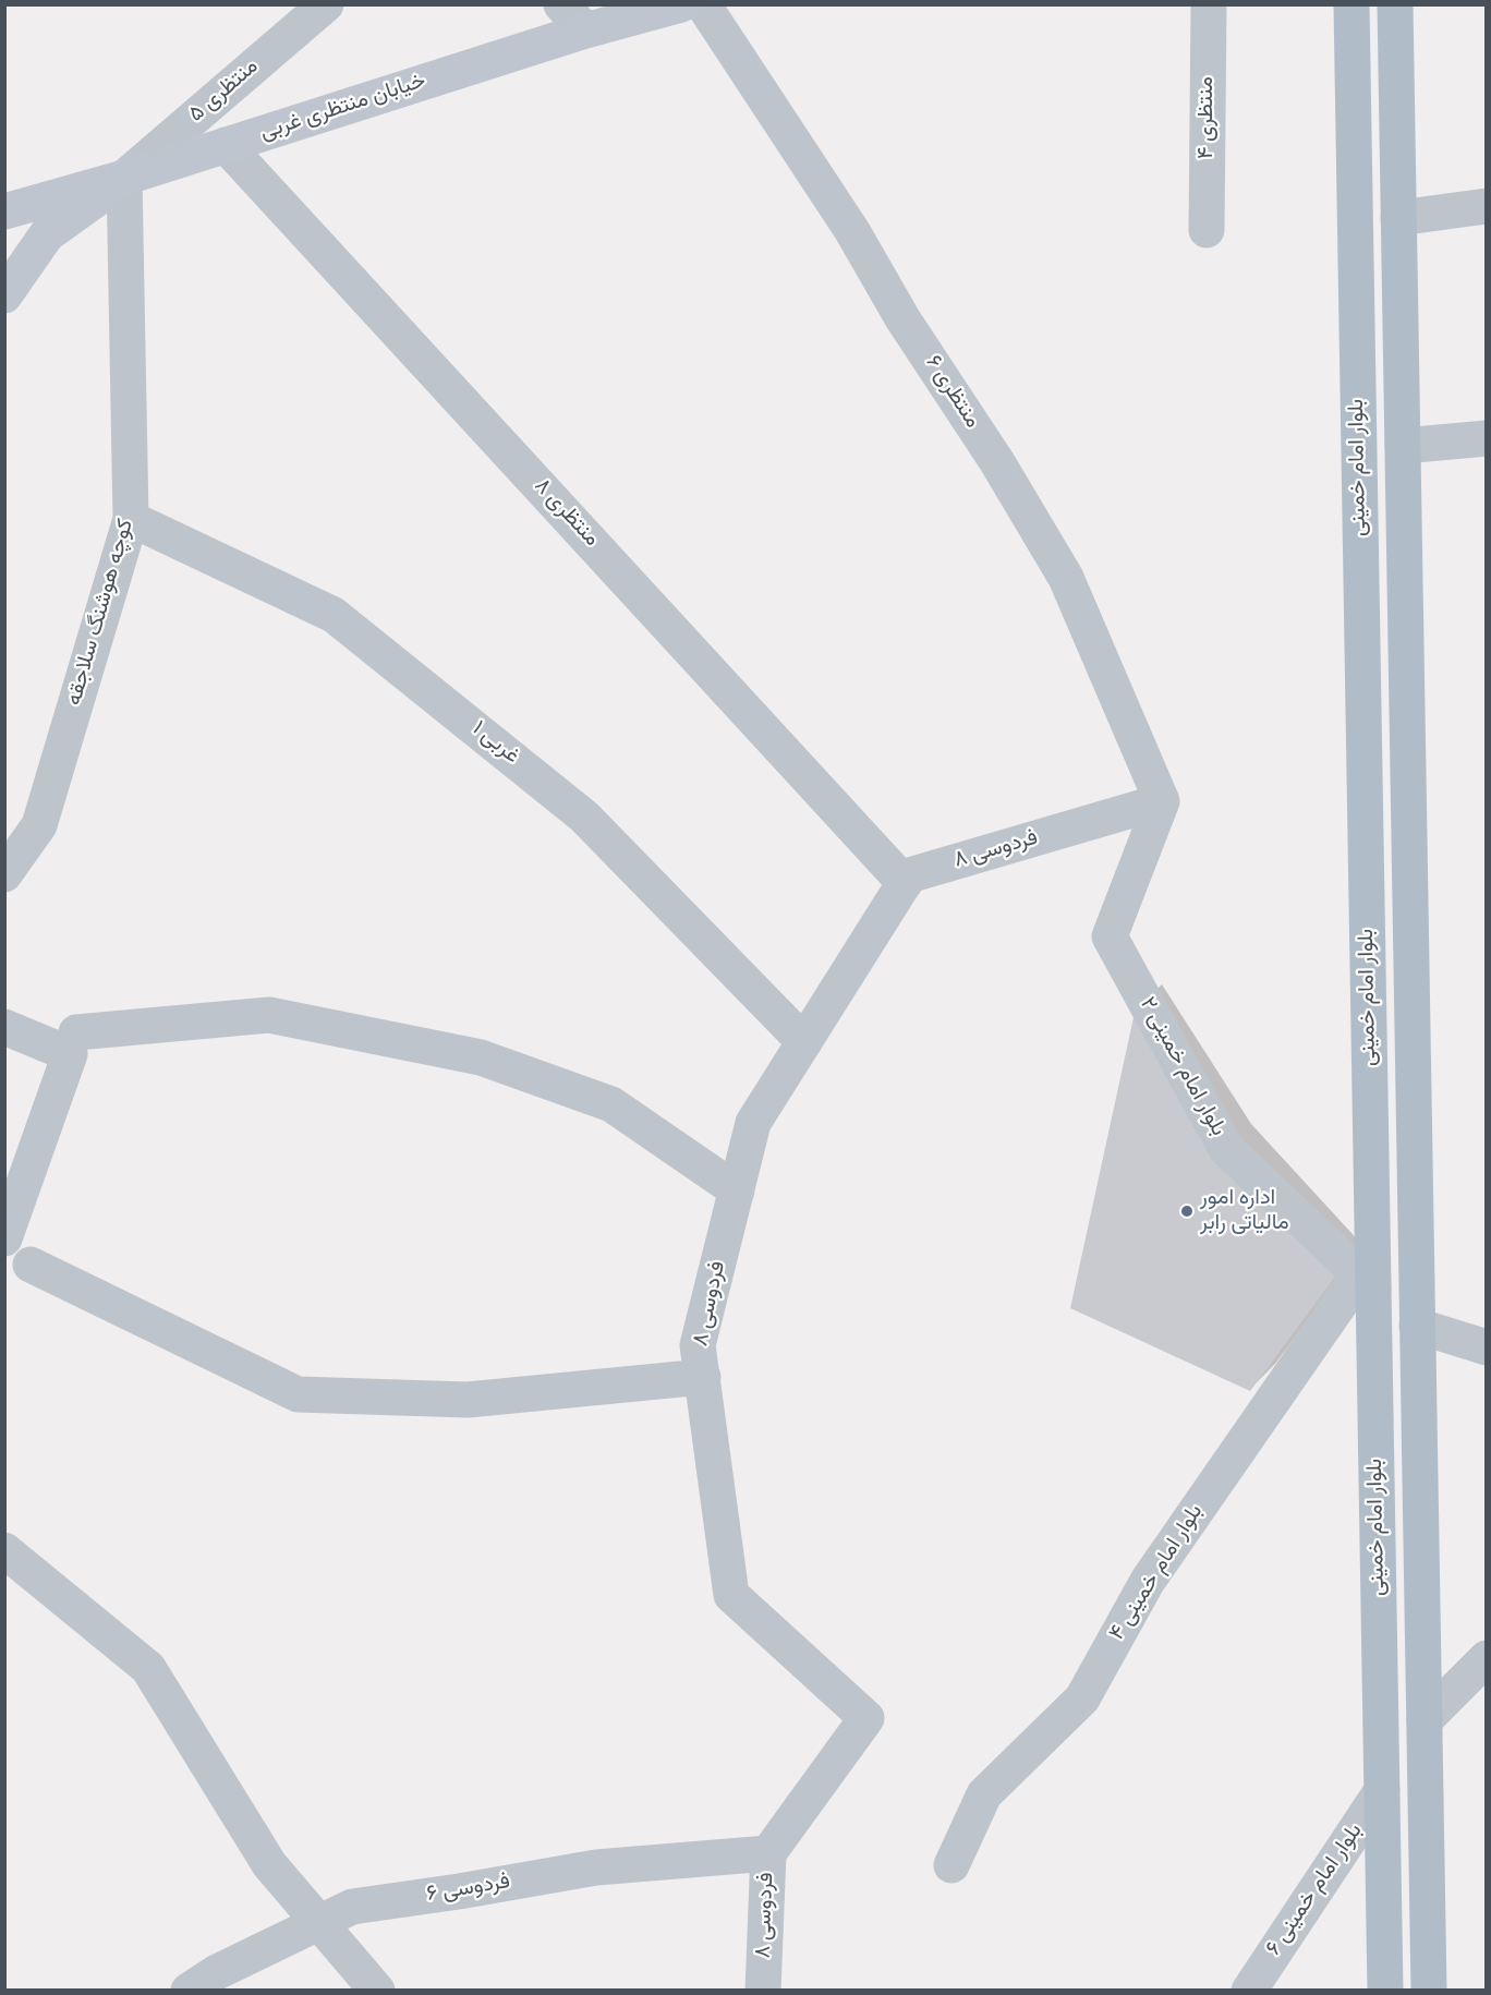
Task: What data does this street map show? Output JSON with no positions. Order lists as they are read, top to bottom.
{
  "streets": {
    "main road": ["خیابان منتظری غربی", "بلوار امام خمینی"],
    "street": [
      "منتظری ۵",
      "منتظری ۴",
      "منتظری ۶",
      "منتظری ۸",
      "کوچه هوشنگ سلاجقه",
      "غربی ۱",
      "فردوسی ۸",
      "بلوار امام خمینی ۲",
      "بلوار امام خمینی ۴",
      "فردوسی ۶",
      "بلوار امام خمینی ۶"
    ]
  },
  "crossings": [
    ["منتظری ۵", "خیابان منتظری غربی"],
    ["منتظری ۵", "کوچه هوشنگ سلاجقه"],
    ["خیابان منتظری غربی", "منتظری ۸"],
    ["خیابان منتظری غربی", "کوچه هوشنگ سلاجقه"],
    ["منتظری ۶", "فردوسی ۸"],
    ["منتظری ۶", "بلوار امام خمینی ۲"],
    ["بلوار امام خمینی", "بلوار امام خمینی ۲"],
    ["بلوار امام خمینی", "بلوار امام خمینی ۴"],
    ["بلوار امام خمینی", "بلوار امام خمینی ۶"],
    ["منتظری ۸", "فردوسی ۸"],
    ["کوچه هوشنگ سلاجقه", "غربی ۱"],
    ["غربی ۱", "فردوسی ۸"],
    ["فردوسی ۸", "بلوار امام خمینی ۲"],
    ["فردوسی ۸", "فردوسی ۶"],
    ["بلوار امام خمینی ۲", "بلوار امام خمینی ۴"]
  ],
  "places": ["اداره امور مالیاتی رابر"]
}
